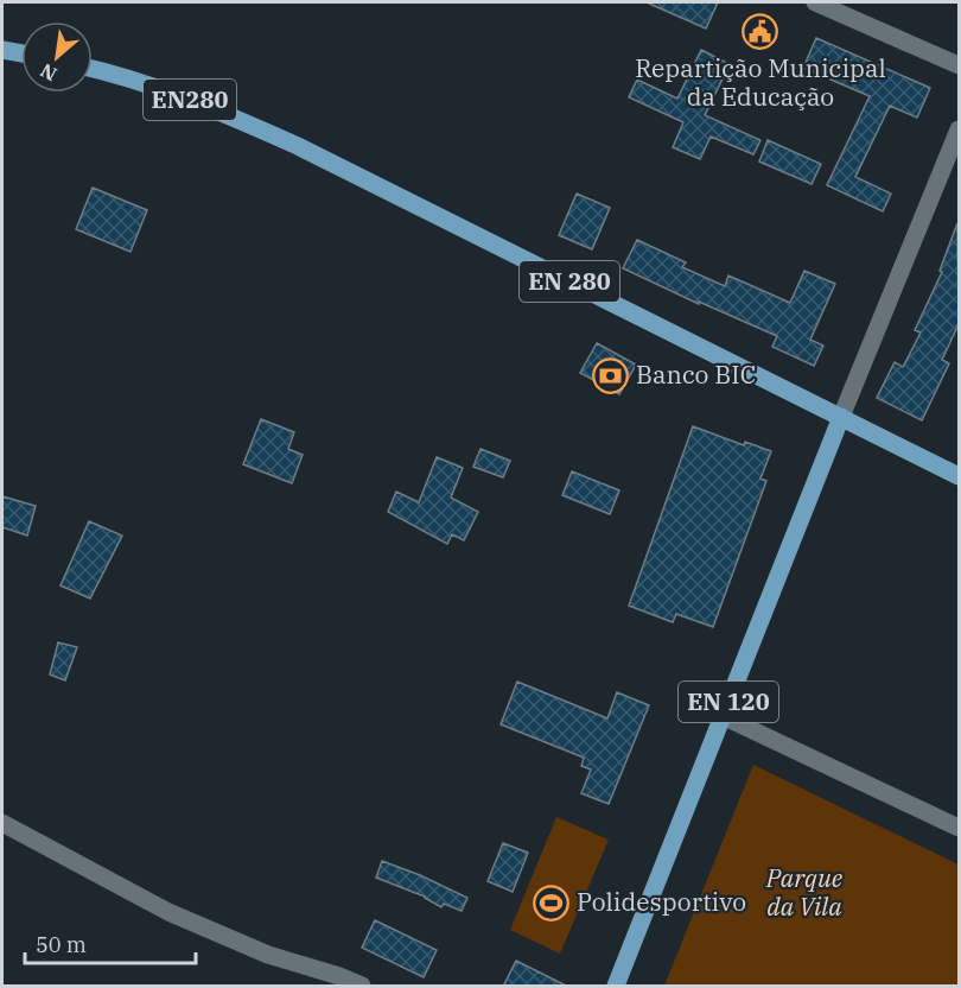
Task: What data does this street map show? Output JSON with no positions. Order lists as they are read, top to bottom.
{
  "streets": {
    "main road": ["EN280", "EN 280", "EN 120"]
  },
  "crossings": [
    ["EN280", "EN 280"],
    ["EN 280", "EN 120"]
  ],
  "parks": ["Parque da Vila"],
  "places": {
    "public building": ["Repartição Municipal da Educação"],
    "bank": ["Banco BIC"],
    "sports": ["Polidesportivo"]
  },
  "scale_bar": "50 m",
  "north": "bottom left"
}
